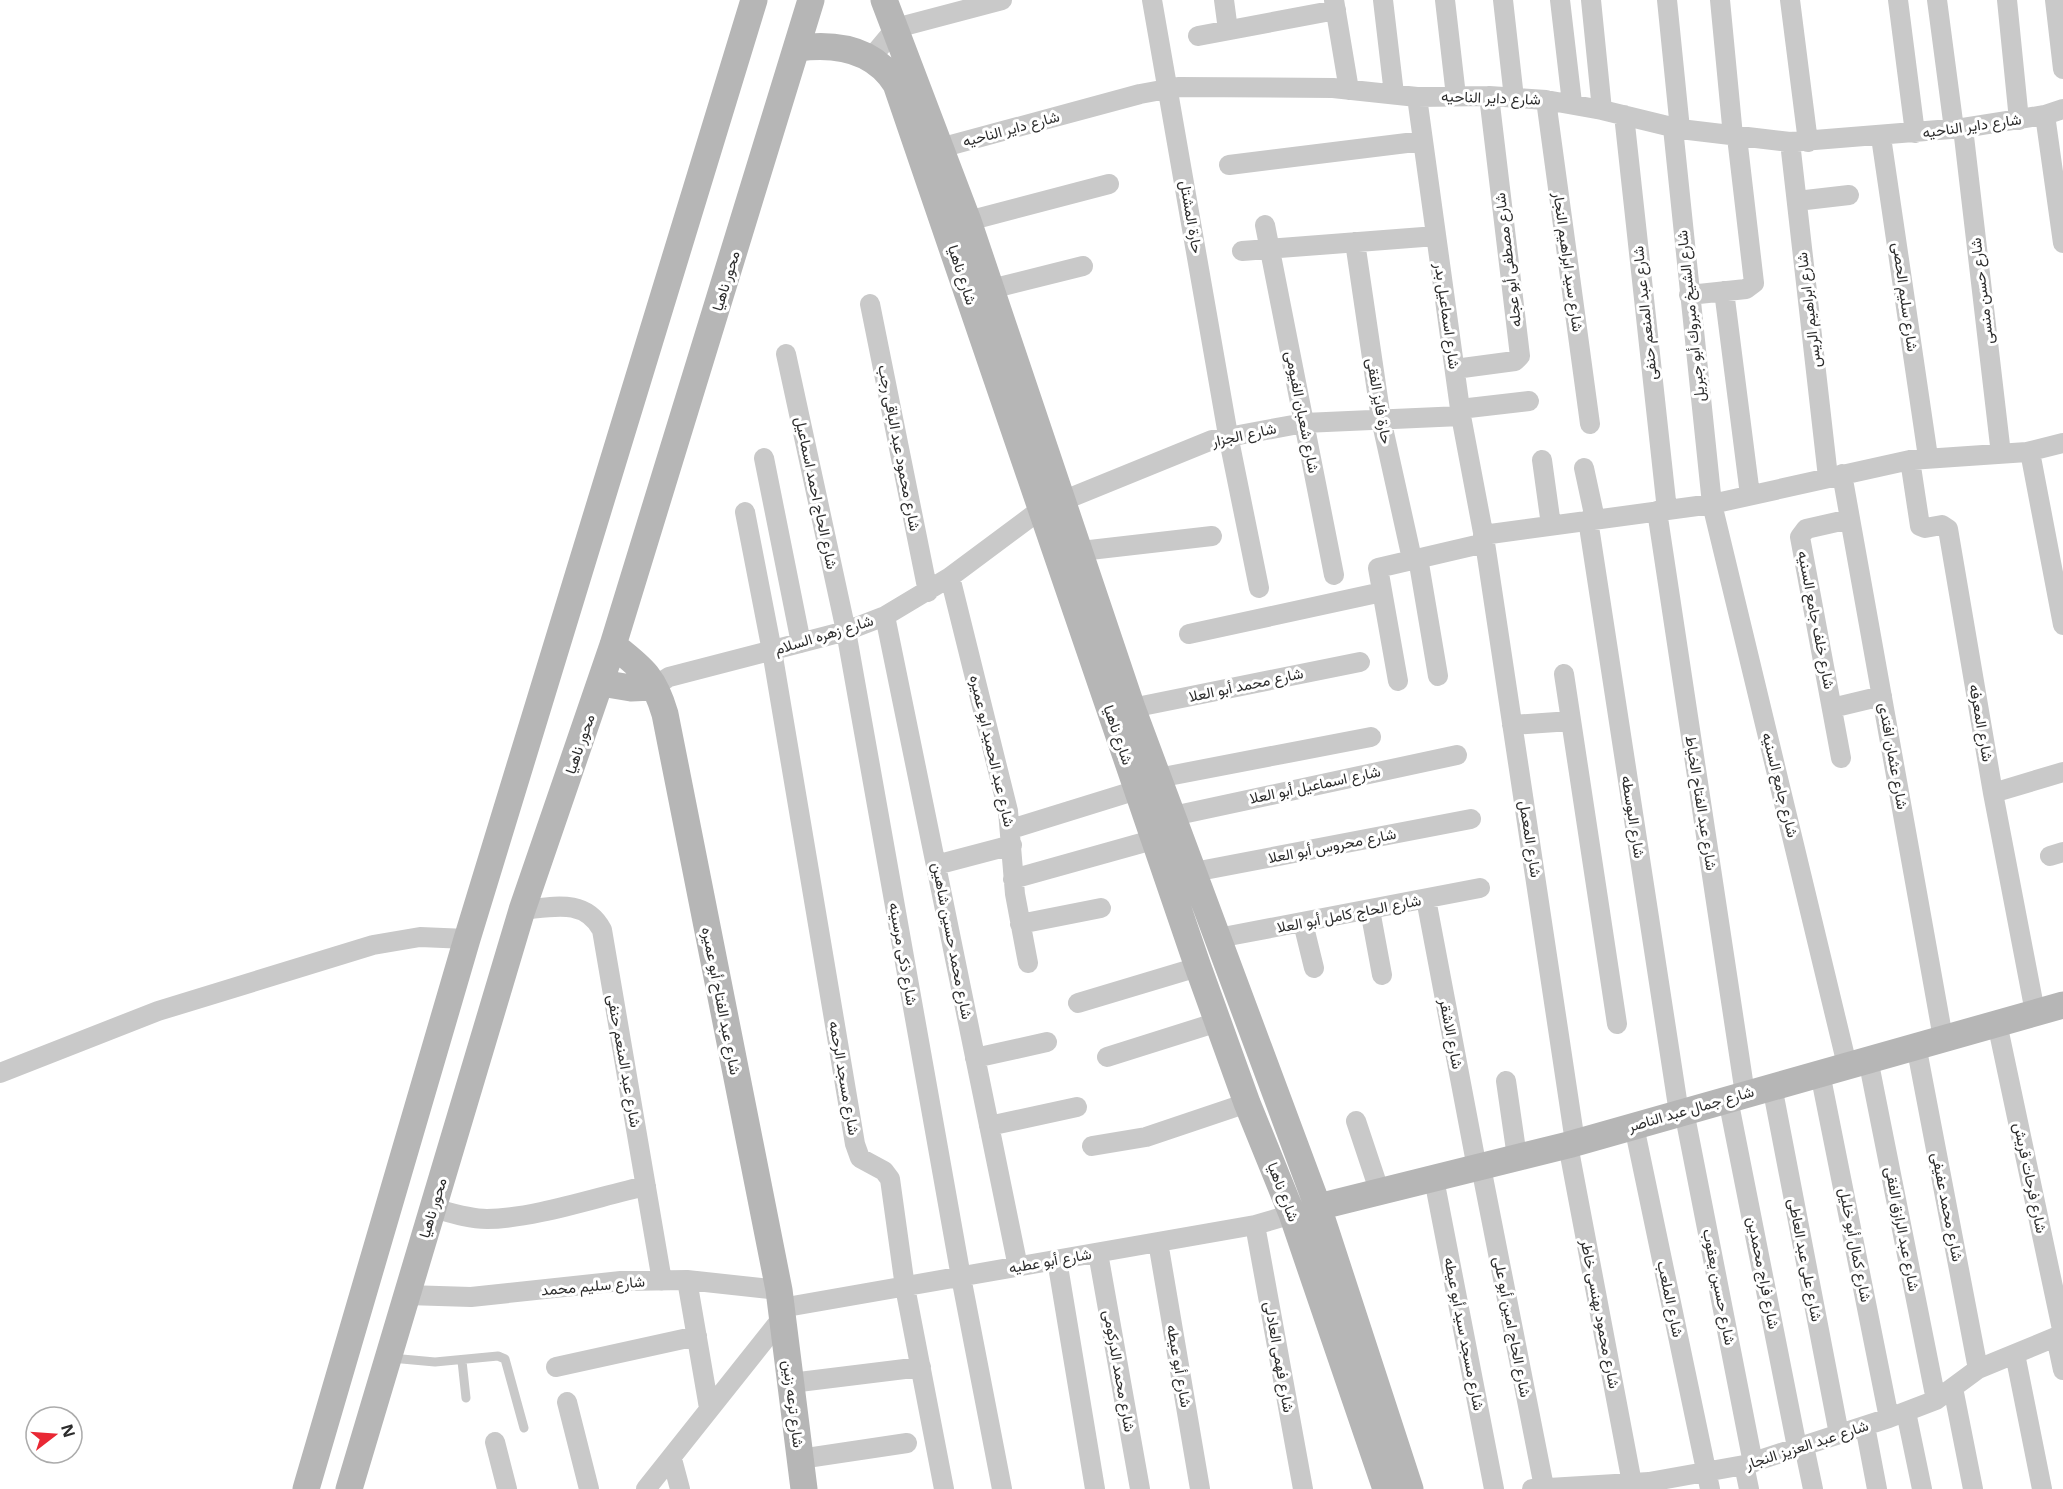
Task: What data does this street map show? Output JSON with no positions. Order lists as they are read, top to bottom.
{
  "streets": {
    "main road": [
      "شارع ناهيا",
      "محور ناهيا",
      "شارع عبد الفتاح أبو عميره",
      "شارع جمال عبد الناصر",
      "شارع ترعه زنين"
    ],
    "street": [
      "شارع داير الناحيه",
      "حارة المشتل",
      "شارع مصطفى أبو عجله",
      "شارع سيد ابراهيم النجار",
      "شارع حسن منسى",
      "شارع سليم الحصى",
      "شارع ابراهيم الريس",
      "شارع عبد المنعم حنفى",
      "شارع اسماعيل بدر",
      "شارع الشيخ مبروك أبو جبريل",
      "حارة فايز الفقى",
      "شارع شعبان الفيومى",
      "شارع الجزار",
      "شارع محمود عبد الباقى رجب",
      "شارع الحاج احمد اسماعيل",
      "شارع خلف جامع السنيه",
      "شارع زهره السلام",
      "شارع محمد أبو العلا",
      "شارع المعرفه",
      "شارع عبد الحميد ابو عميره",
      "شارع عثمان افتدى",
      "شارع اسماعيل أبو العلا",
      "شارع جامع السنيه",
      "شارع عبد الفتاح الخياط",
      "شارع البوسطه",
      "شارع المعمل",
      "شارع محروس أبو العلا",
      "شارع الحاج كامل أبو العلا",
      "شارع محمد حسين شاهين",
      "شارع ذكى مرسينه",
      "شارع الاشقر",
      "شارع مسجد الرحمه",
      "شارع فرحات قريش",
      "شارع محمد عفيفى",
      "شارع عبد الرازق الفقى",
      "شارع كمال أبو خليل",
      "شارع على عبد العاطى",
      "شارع أبو عطيه",
      "شارع فراج محمدين",
      "شارع سليم محمد",
      "شارع حسين يعقوب",
      "شارع الملعب",
      "شارع محمود بهنسى خاطر",
      "شارع الحاج امين أبو على",
      "شارع مسجد سيد أبو عيطه",
      "شارع فهمى العادلى",
      "شارع أبو عيطه",
      "شارع محمد الدركومى",
      "شارع عبد العزيز النجار"
    ]
  },
  "crossings": [
    ["شارع داير الناحيه", "حارة المشتل"],
    ["شارع داير الناحيه", "شارع مصطفى أبو عجله"],
    ["شارع داير الناحيه", "شارع سيد ابراهيم النجار"],
    ["شارع داير الناحيه", "شارع ناهيا"],
    ["شارع داير الناحيه", "شارع حسن منسى"],
    ["شارع داير الناحيه", "شارع سليم الحصى"],
    ["شارع داير الناحيه", "شارع ابراهيم الريس"],
    ["شارع داير الناحيه", "شارع عبد المنعم حنفى"],
    ["شارع داير الناحيه", "شارع اسماعيل بدر"],
    ["شارع داير الناحيه", "شارع الشيخ مبروك أبو جبريل"],
    ["حارة المشتل", "شارع الجزار"],
    ["شارع مصطفى أبو عجله", "شارع اسماعيل بدر"],
    ["شارع ناهيا", "محور ناهيا"],
    ["شارع ناهيا", "شارع الجزار"],
    ["شارع ناهيا", "شارع زهره السلام"],
    ["شارع ناهيا", "شارع محمد أبو العلا"],
    ["شارع ناهيا", "شارع اسماعيل أبو العلا"],
    ["شارع ناهيا", "شارع محروس أبو العلا"],
    ["شارع ناهيا", "شارع الحاج كامل أبو العلا"],
    ["شارع ناهيا", "شارع جمال عبد الناصر"],
    ["شارع ناهيا", "شارع أبو عطيه"],
    ["محور ناهيا", "شارع عبد المنعم حنفى"],
    ["محور ناهيا", "شارع عبد الفتاح أبو عميره"],
    ["محور ناهيا", "شارع سليم محمد"],
    ["شارع سليم الحصى", "شارع المعرفه"],
    ["شارع ابراهيم الريس", "شارع عثمان افتدى"],
    ["شارع عبد المنعم حنفى", "شارع عبد الفتاح الخياط"],
    ["شارع عبد المنعم حنفى", "شارع سليم محمد"],
    ["شارع اسماعيل بدر", "شارع الجزار"],
    ["شارع اسماعيل بدر", "شارع المعمل"],
    ["شارع الشيخ مبروك أبو جبريل", "شارع جامع السنيه"],
    ["حارة فايز الفقى", "شارع الجزار"],
    ["شارع شعبان الفيومى", "شارع الجزار"],
    ["شارع الجزار", "شارع زهره السلام"],
    ["شارع محمود عبد الباقى رجب", "شارع زهره السلام"],
    ["شارع الحاج احمد اسماعيل", "شارع زهره السلام"],
    ["شارع الحاج احمد اسماعيل", "شارع ذكى مرسينه"],
    ["شارع خلف جامع السنيه", "شارع عثمان افتدى"],
    ["شارع زهره السلام", "شارع عبد الحميد ابو عميره"],
    ["شارع زهره السلام", "شارع محمد حسين شاهين"],
    ["شارع زهره السلام", "شارع ذكى مرسينه"],
    ["شارع زهره السلام", "شارع عبد الفتاح أبو عميره"],
    ["شارع زهره السلام", "شارع مسجد الرحمه"],
    ["شارع المعرفه", "شارع جمال عبد الناصر"],
    ["شارع عثمان افتدى", "شارع جمال عبد الناصر"],
    ["شارع جامع السنيه", "شارع جمال عبد الناصر"],
    ["شارع جامع السنيه", "شارع عبد الرازق الفقى"],
    ["شارع عبد الفتاح الخياط", "شارع جمال عبد الناصر"],
    ["شارع عبد الفتاح الخياط", "شارع فراج محمدين"],
    ["شارع البوسطه", "شارع جمال عبد الناصر"],
    ["شارع البوسطه", "شارع حسين يعقوب"],
    ["شارع المعمل", "شارع جمال عبد الناصر"],
    ["شارع المعمل", "شارع محمود بهنسى خاطر"],
    ["شارع الحاج كامل أبو العلا", "شارع الاشقر"],
    ["شارع محمد حسين شاهين", "شارع أبو عطيه"],
    ["شارع ذكى مرسينه", "شارع أبو عطيه"],
    ["شارع عبد الفتاح أبو عميره", "شارع أبو عطيه"],
    ["شارع عبد الفتاح أبو عميره", "شارع سليم محمد"],
    ["شارع عبد الفتاح أبو عميره", "شارع ترعه زنين"],
    ["شارع الاشقر", "شارع جمال عبد الناصر"],
    ["شارع الاشقر", "شارع الحاج امين أبو على"],
    ["شارع مسجد الرحمه", "شارع أبو عطيه"],
    ["شارع جمال عبد الناصر", "شارع فرحات قريش"],
    ["شارع جمال عبد الناصر", "شارع محمد عفيفى"],
    ["شارع جمال عبد الناصر", "شارع عبد الرازق الفقى"],
    ["شارع جمال عبد الناصر", "شارع كمال أبو خليل"],
    ["شارع جمال عبد الناصر", "شارع على عبد العاطى"],
    ["شارع جمال عبد الناصر", "شارع أبو عطيه"],
    ["شارع جمال عبد الناصر", "شارع فراج محمدين"],
    ["شارع جمال عبد الناصر", "شارع حسين يعقوب"],
    ["شارع جمال عبد الناصر", "شارع الملعب"],
    ["شارع جمال عبد الناصر", "شارع محمود بهنسى خاطر"],
    ["شارع جمال عبد الناصر", "شارع الحاج امين أبو على"],
    ["شارع جمال عبد الناصر", "شارع مسجد سيد أبو عيطه"],
    ["شارع فرحات قريش", "شارع عبد العزيز النجار"],
    ["شارع محمد عفيفى", "شارع عبد العزيز النجار"],
    ["شارع عبد الرازق الفقى", "شارع عبد العزيز النجار"],
    ["شارع كمال أبو خليل", "شارع عبد العزيز النجار"],
    ["شارع على عبد العاطى", "شارع عبد العزيز النجار"],
    ["شارع أبو عطيه", "شارع سليم محمد"],
    ["شارع أبو عطيه", "شارع فهمى العادلى"],
    ["شارع أبو عطيه", "شارع أبو عيطه"],
    ["شارع أبو عطيه", "شارع محمد الدركومى"],
    ["شارع أبو عطيه", "شارع ترعه زنين"],
    ["شارع فراج محمدين", "شارع عبد العزيز النجار"],
    ["شارع سليم محمد", "شارع ترعه زنين"],
    ["شارع حسين يعقوب", "شارع عبد العزيز النجار"],
    ["شارع الملعب", "شارع عبد العزيز النجار"],
    ["شارع محمود بهنسى خاطر", "شارع عبد العزيز النجار"],
    ["شارع الحاج امين أبو على", "شارع عبد العزيز النجار"]
  ],
  "north": "right"
}
